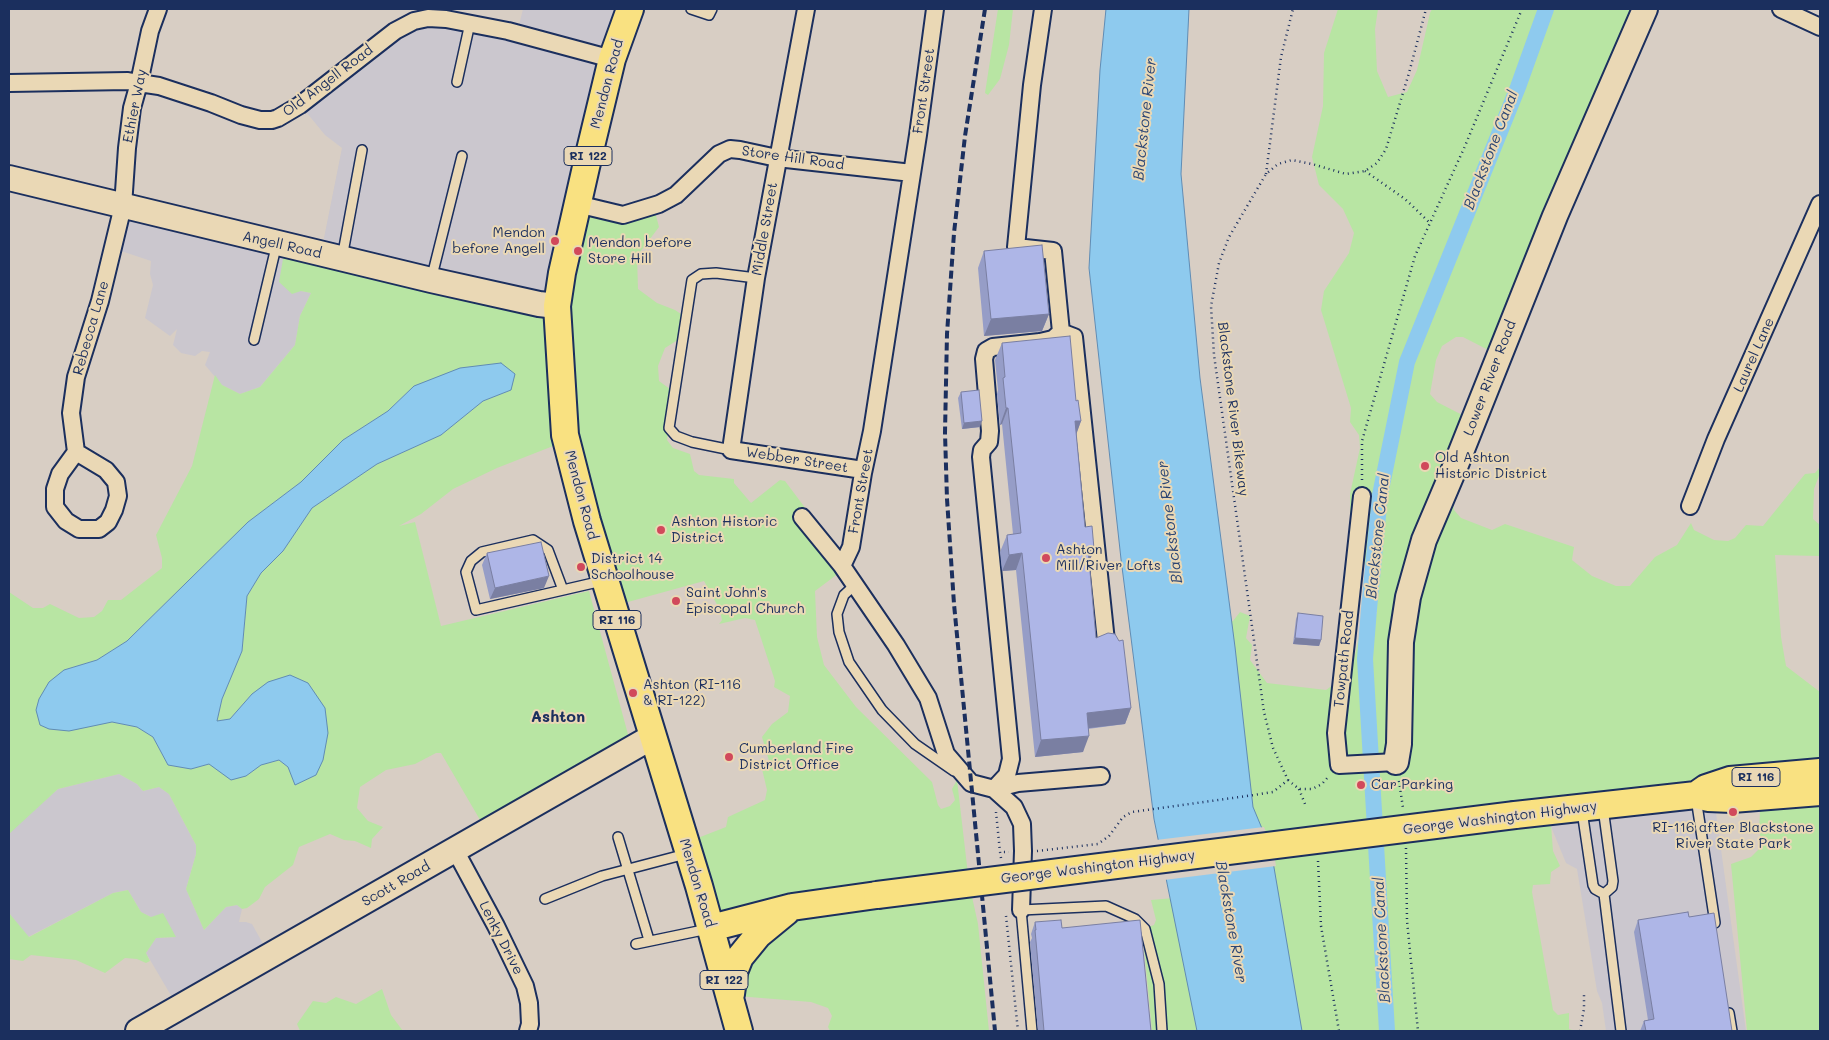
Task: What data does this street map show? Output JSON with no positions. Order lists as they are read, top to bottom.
{
  "streets": {
    "main road": [
      "Mendon Road",
      "RI 122",
      "RI 116",
      "George Washington Highway"
    ],
    "street": [
      "Old Angell Road",
      "Front Street",
      "Ethier Way",
      "Store Hill Road",
      "Middle Street",
      "Angell Road",
      "Rebecca Lane",
      "Laurel Lane",
      "Lower River Road",
      "Webber Street",
      "Towpath Road",
      "Scott Road",
      "Lenky Drive"
    ],
    "path": ["Blackstone River Bikeway"]
  },
  "crossings": [
    ["Old Angell Road", "Mendon Road"],
    ["Old Angell Road", "Ethier Way"],
    ["Mendon Road", "Store Hill Road"],
    ["Mendon Road", "Angell Road"],
    ["Mendon Road", "George Washington Highway"],
    ["Mendon Road", "Scott Road"],
    ["Front Street", "Store Hill Road"],
    ["Front Street", "Webber Street"],
    ["Ethier Way", "Angell Road"],
    ["Ethier Way", "Rebecca Lane"],
    ["Store Hill Road", "Middle Street"],
    ["Middle Street", "Webber Street"],
    ["Angell Road", "Rebecca Lane"],
    ["Scott Road", "Lenky Drive"]
  ],
  "districts": ["Ashton"],
  "water": ["Blackstone River", "Blackstone Canal"],
  "places": [
    "Mendon before Angell",
    "Mendon before Store Hill",
    "Old Ashton Historic District",
    "Ashton Historic District",
    "Ashton Mill/River Lofts",
    "District 14 Schoolhouse",
    "Saint John's Episcopal Church",
    "Ashton (RI-116 & RI-122)",
    "Cumberland Fire District Office",
    "Car Parking",
    "RI-116 after Blackstone River State Park"
  ]
}
